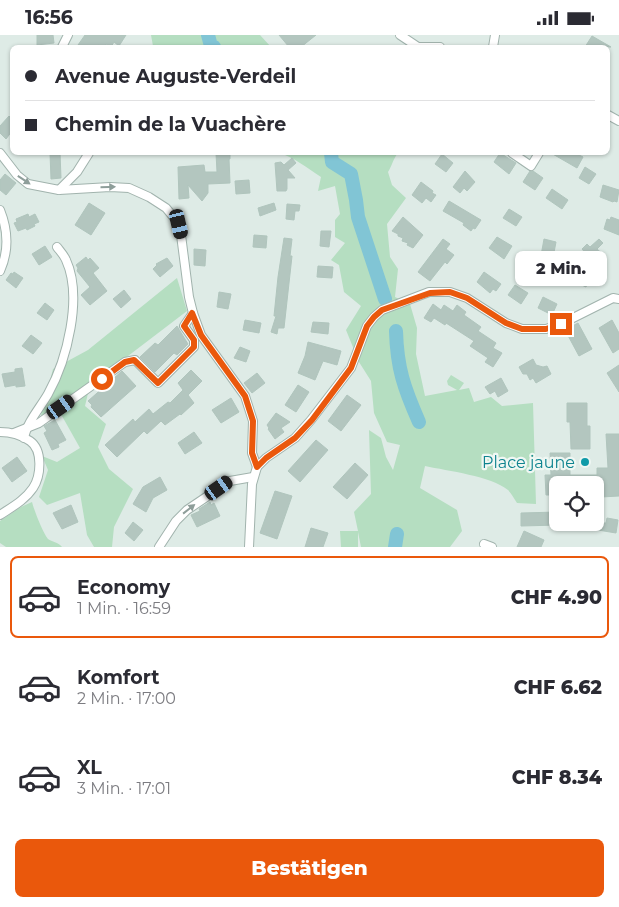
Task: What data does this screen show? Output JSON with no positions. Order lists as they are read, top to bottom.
{
  "places": ["Place jaune"],
  "page": {
    "status": "16:56",
    "banner": ["Avenue Auguste-Verdeil", "Chemin de la Vuachère"],
    "bubble": "2 Min.",
    "list": [
      {
        "name": "Economy",
        "note": "1 Min. · 16:59",
        "value": "CHF 4.90"
      },
      {
        "name": "Komfort",
        "note": "2 Min. · 17:00",
        "value": "CHF 6.62"
      },
      {
        "name": "XL",
        "note": "3 Min. · 17:01",
        "value": "CHF 8.34"
      }
    ],
    "buttons": "Bestätigen"
  }
}
